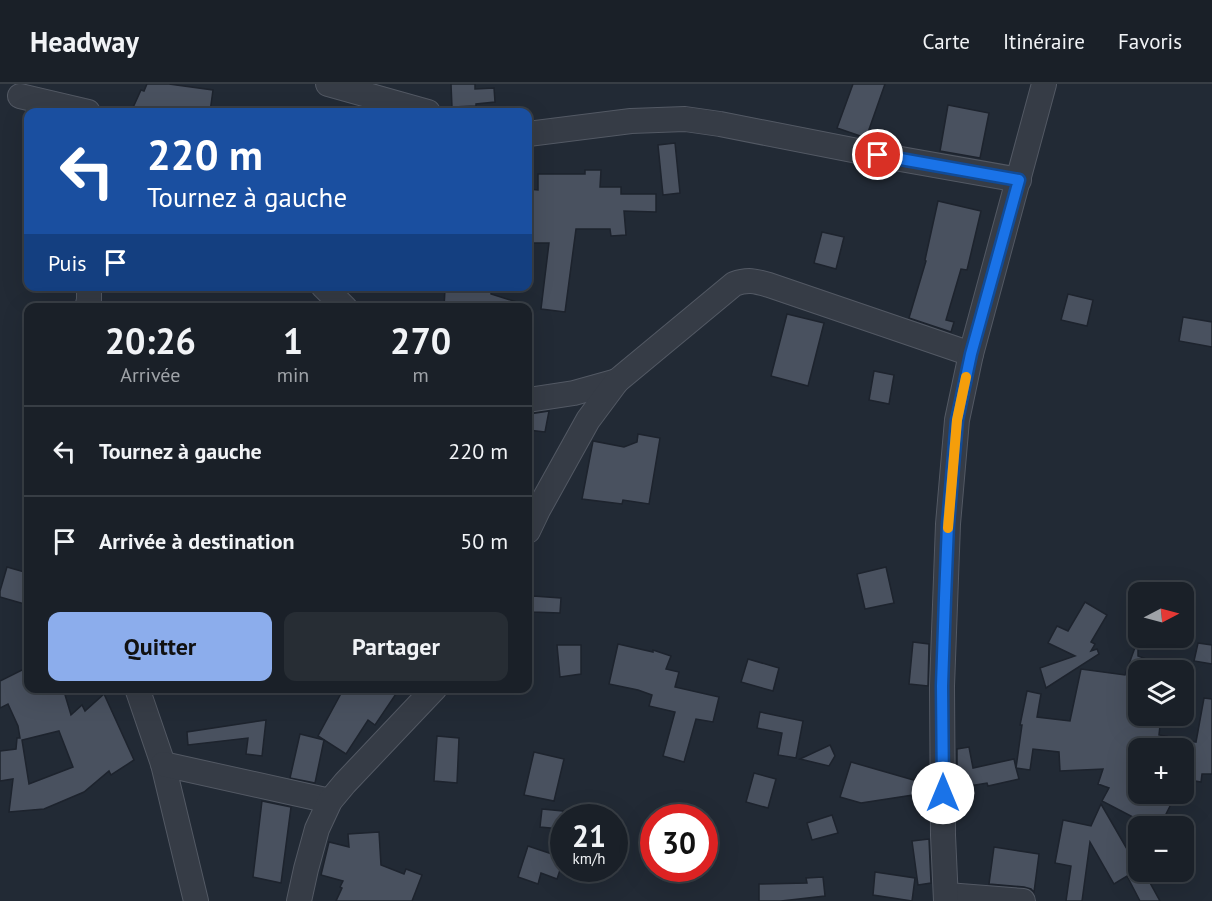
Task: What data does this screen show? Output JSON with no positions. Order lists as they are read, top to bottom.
{
  "north": "right",
  "page": {
    "header": "Headway",
    "nav": ["Carte", "Itinéraire", "Favoris"],
    "turn": ["220 m", "Tournez à gauche"],
    "then": "Puis",
    "eta": [
      "20:26",
      "Arrivée",
      "1",
      "min",
      "270",
      "m"
    ],
    "list": [
      {
        "name": "Tournez à gauche",
        "value": "220 m"
      },
      {
        "name": "Arrivée à destination",
        "value": "50 m"
      }
    ],
    "map_buttons": ["+", "−"],
    "buttons": ["Quitter", "Partager"],
    "speed": "21 km/h",
    "limit": "30"
  }
}
